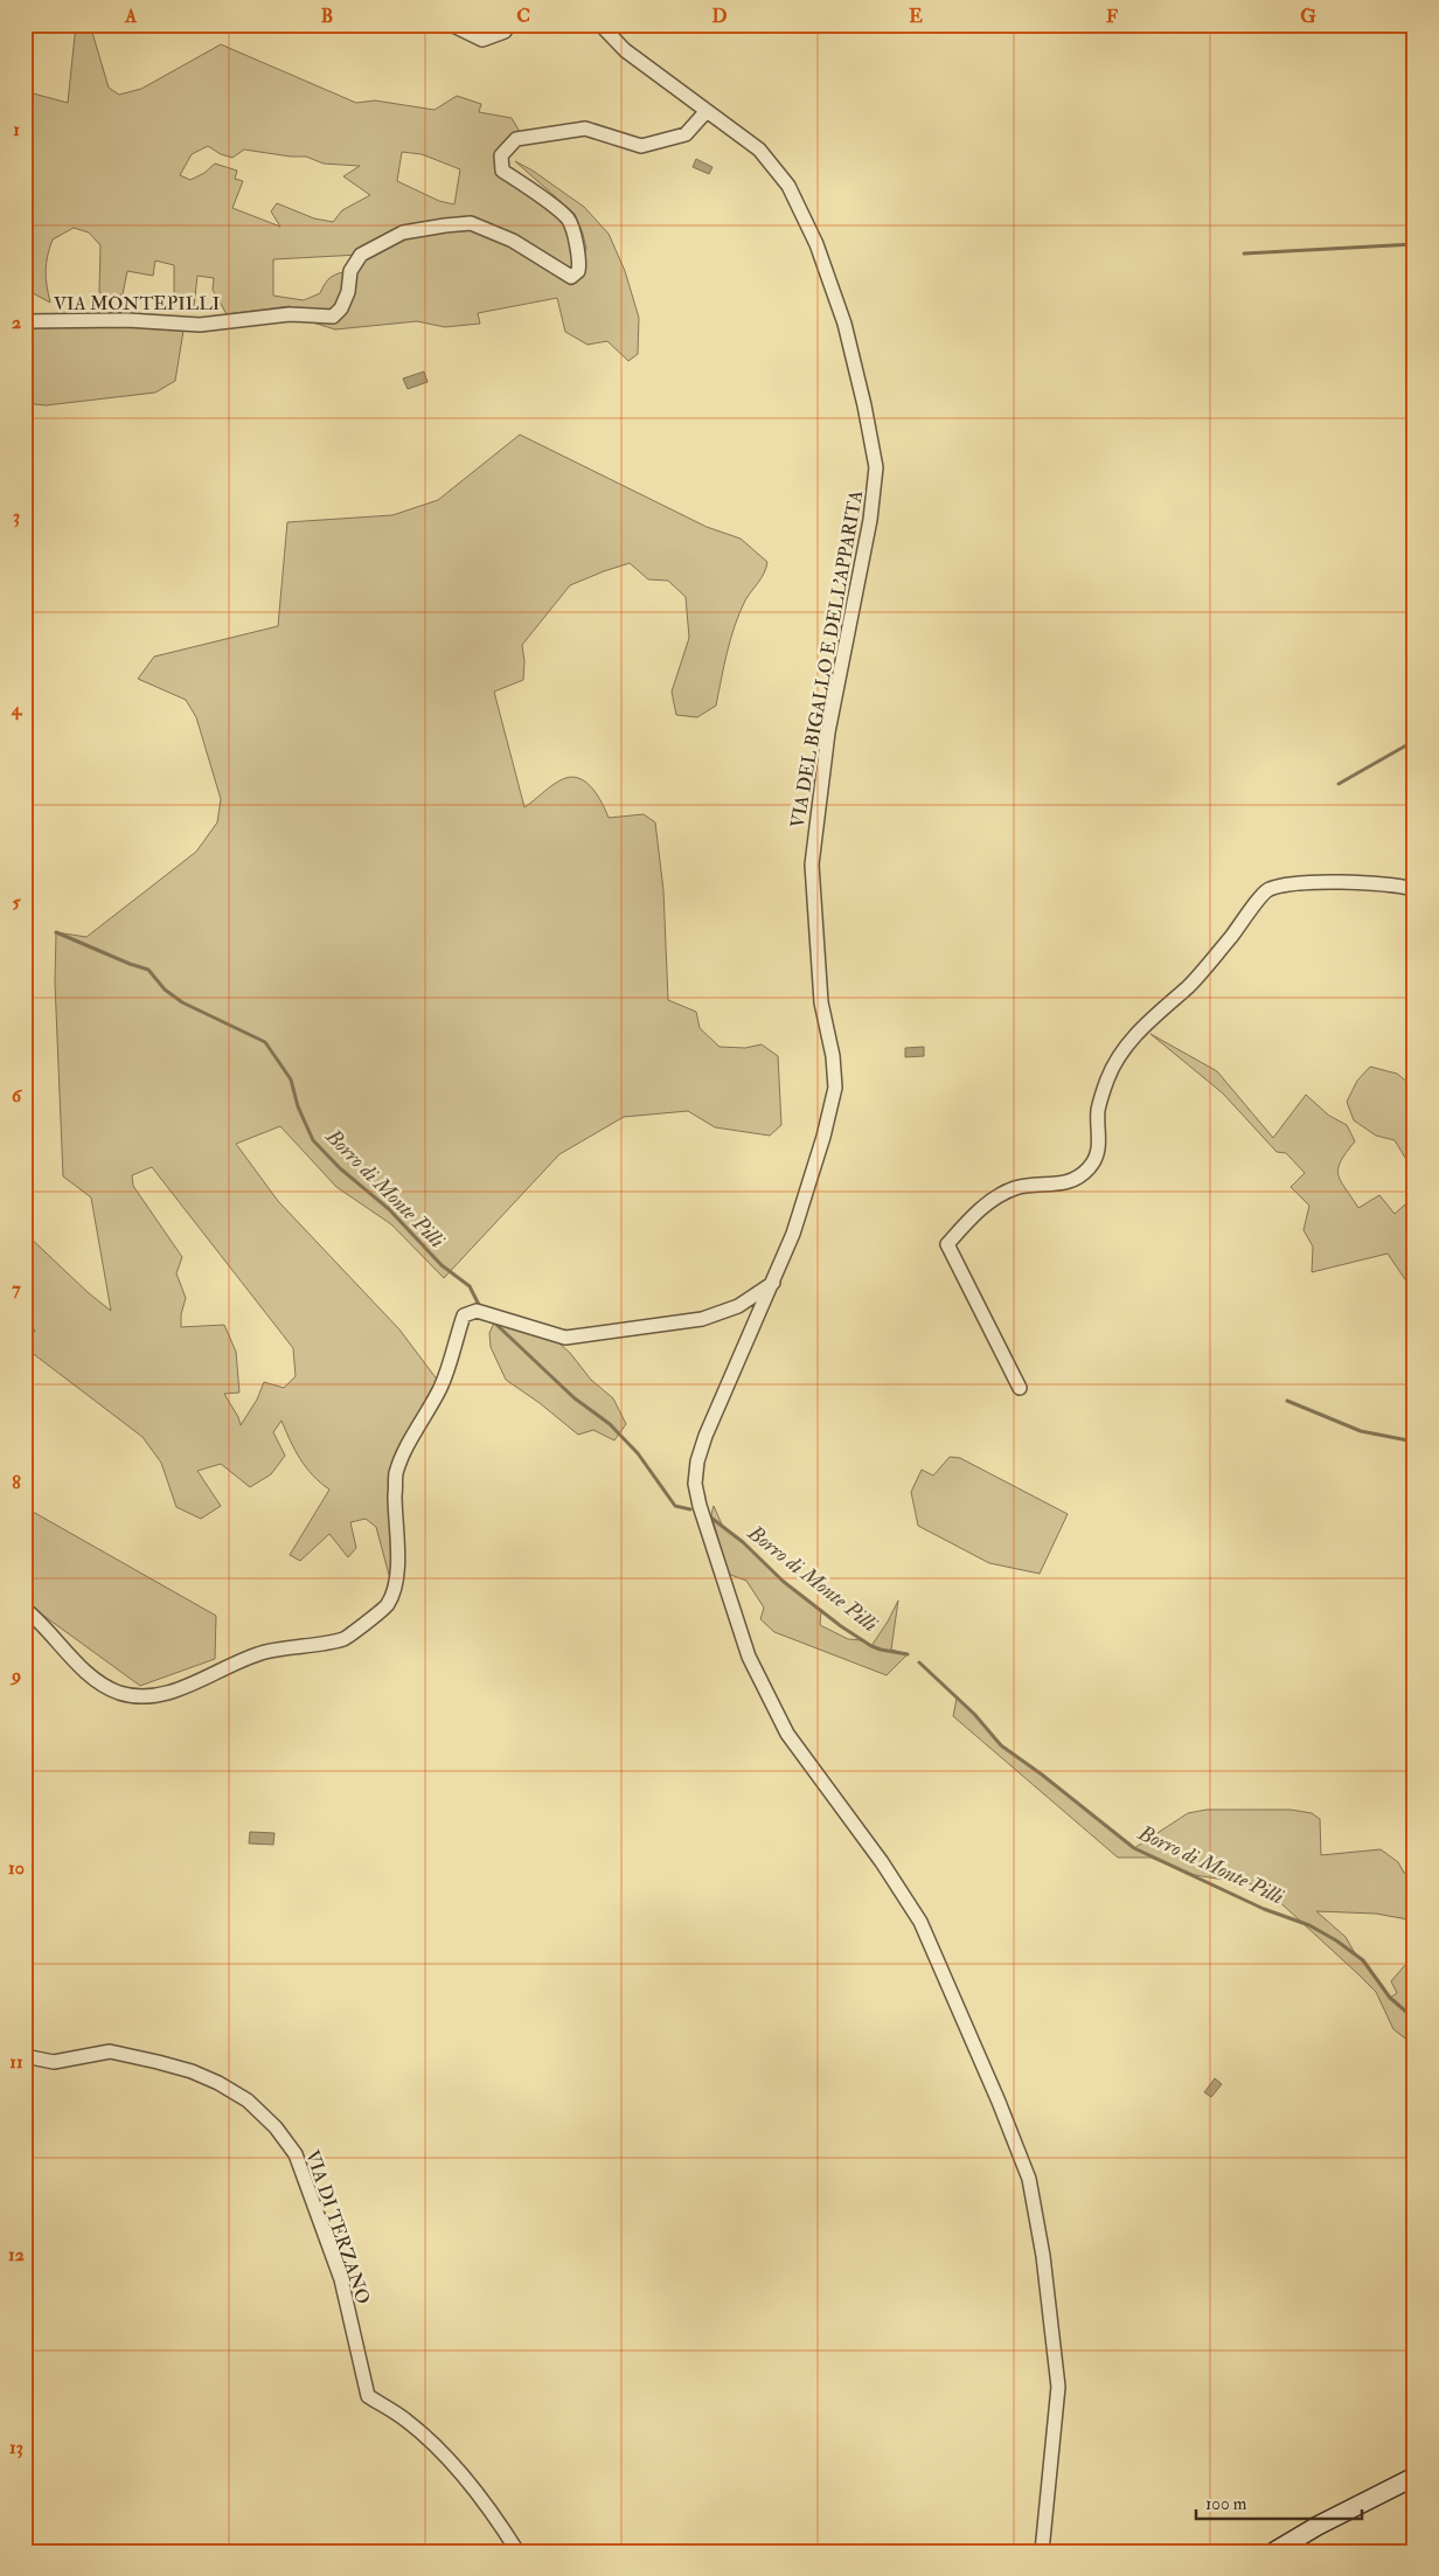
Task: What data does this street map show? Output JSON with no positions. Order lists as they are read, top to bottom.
{
  "streets": {
    "street": ["VIA MONTEPILLI", "VIA DEL BIGALLO E DELL'APPARITA", "VIA DI TERZANO"]
  },
  "crossings": [
    ["VIA MONTEPILLI", "VIA DEL BIGALLO E DELL'APPARITA"]
  ],
  "water": ["Borro di Monte Pilli"],
  "scale_bar": "100 m",
  "grid": {
    "columns": [
      "A",
      "B",
      "C",
      "D",
      "E",
      "F",
      "G"
    ],
    "rows": [
      "1",
      "2",
      "3",
      "4",
      "5",
      "6",
      "7",
      "8",
      "9",
      "10",
      "11",
      "12",
      "13"
    ]
  }
}
